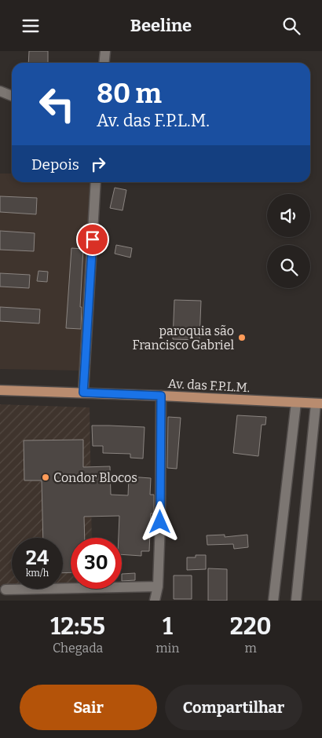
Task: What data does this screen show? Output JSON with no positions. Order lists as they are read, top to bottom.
{
  "streets": {
    "main road": ["Av. das F.P.L.M."]
  },
  "places": ["paroquia são Francisco Gabriel", "Condor Blocos"],
  "page": {
    "header": "Beeline",
    "turn": ["80 m", "Av. das F.P.L.M."],
    "then": "Depois",
    "speed": "24 km/h",
    "limit": "30",
    "eta": [
      "12:55",
      "Chegada",
      "1",
      "min",
      "220",
      "m"
    ],
    "buttons": ["Sair", "Compartilhar"]
  }
}
